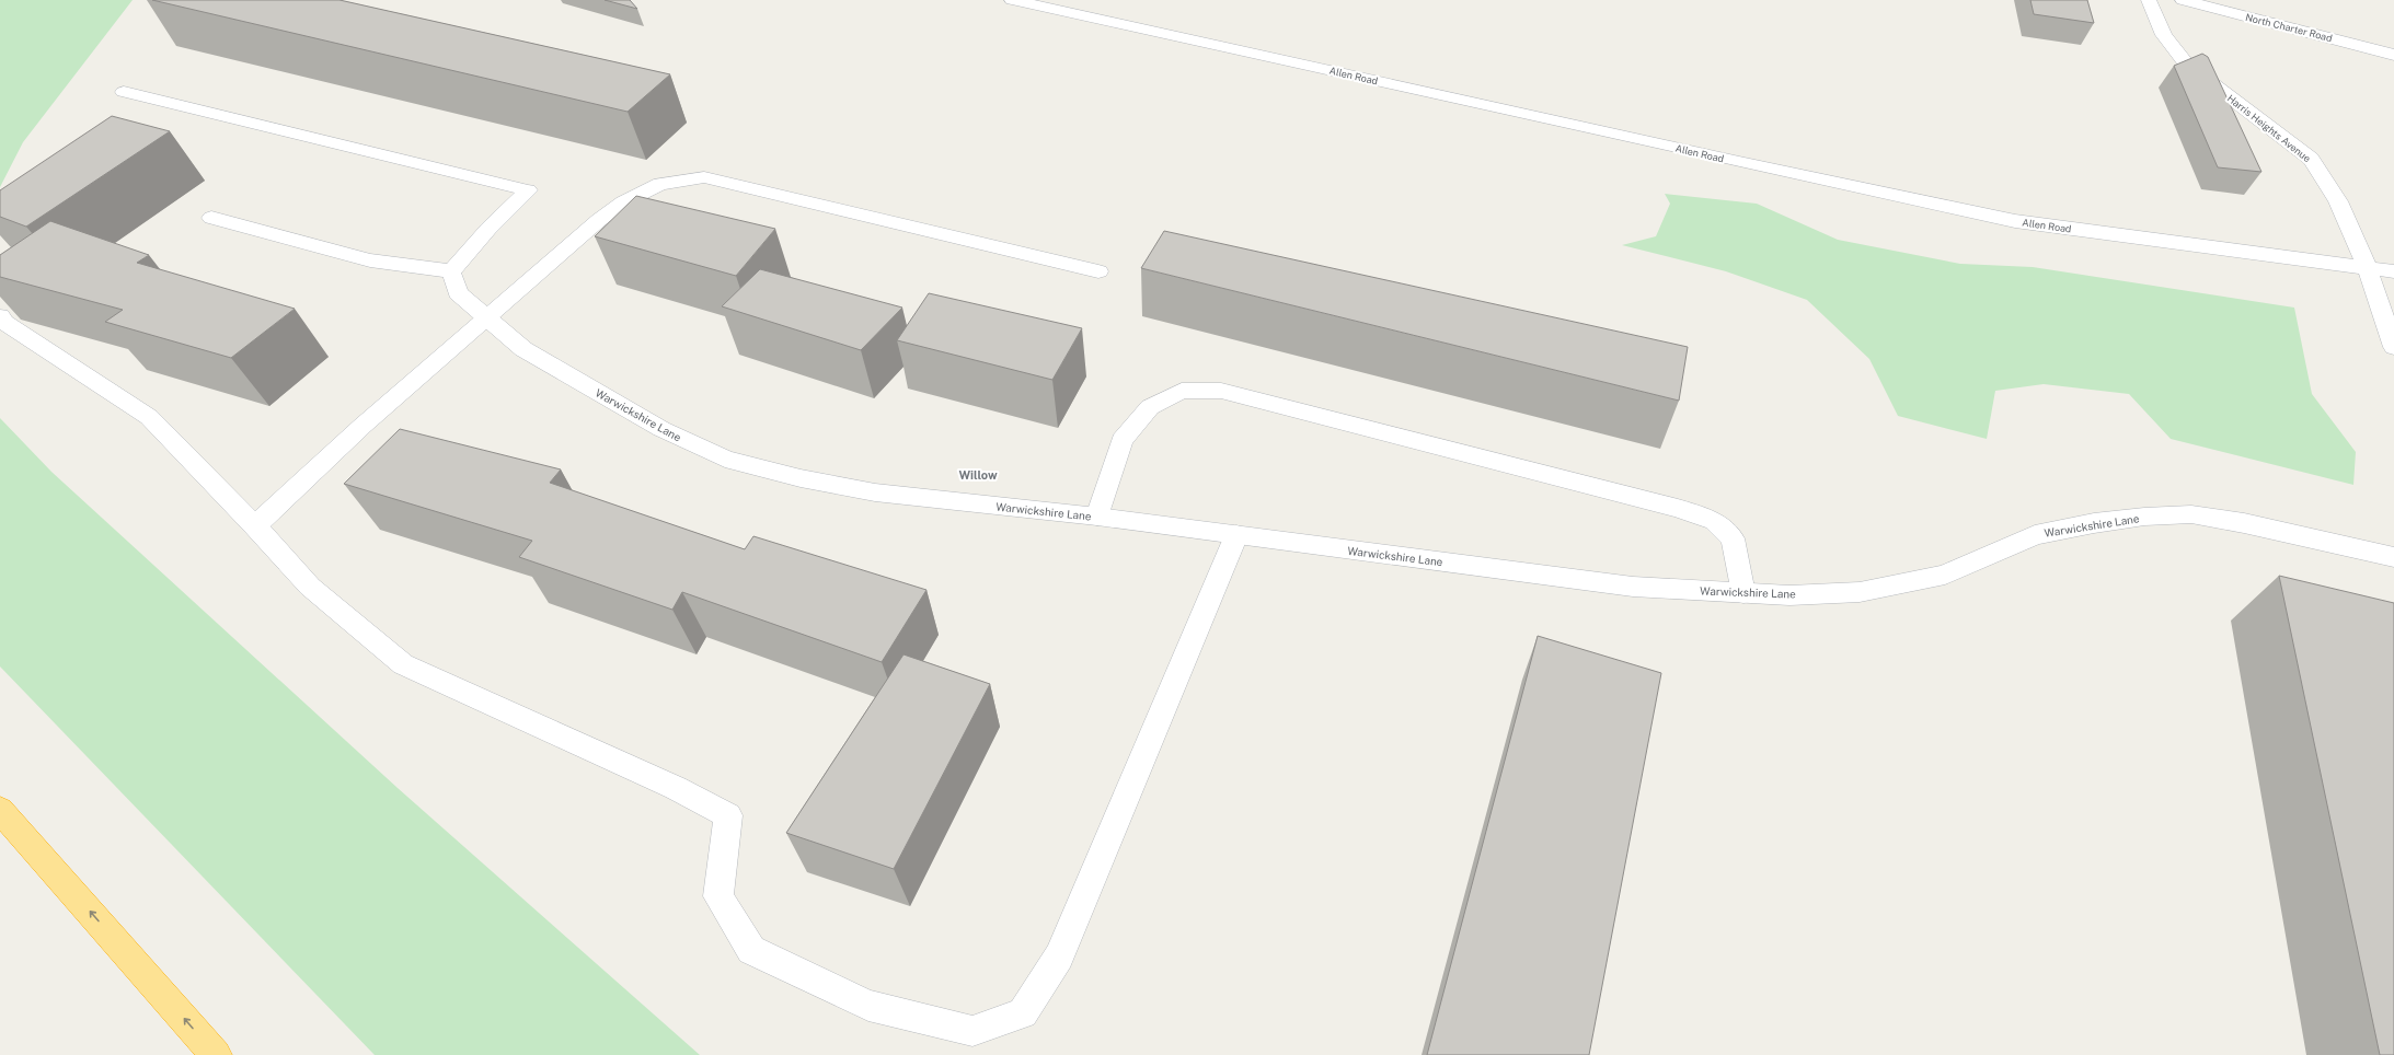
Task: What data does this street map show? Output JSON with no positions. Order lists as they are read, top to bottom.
{
  "streets": {
    "street": [
      "North Charter Road",
      "Allen Road",
      "Harris Heights Avenue",
      "Warwickshire Lane"
    ]
  },
  "crossings": [
    ["Allen Road", "Harris Heights Avenue"]
  ],
  "districts": ["Willow"]
}
